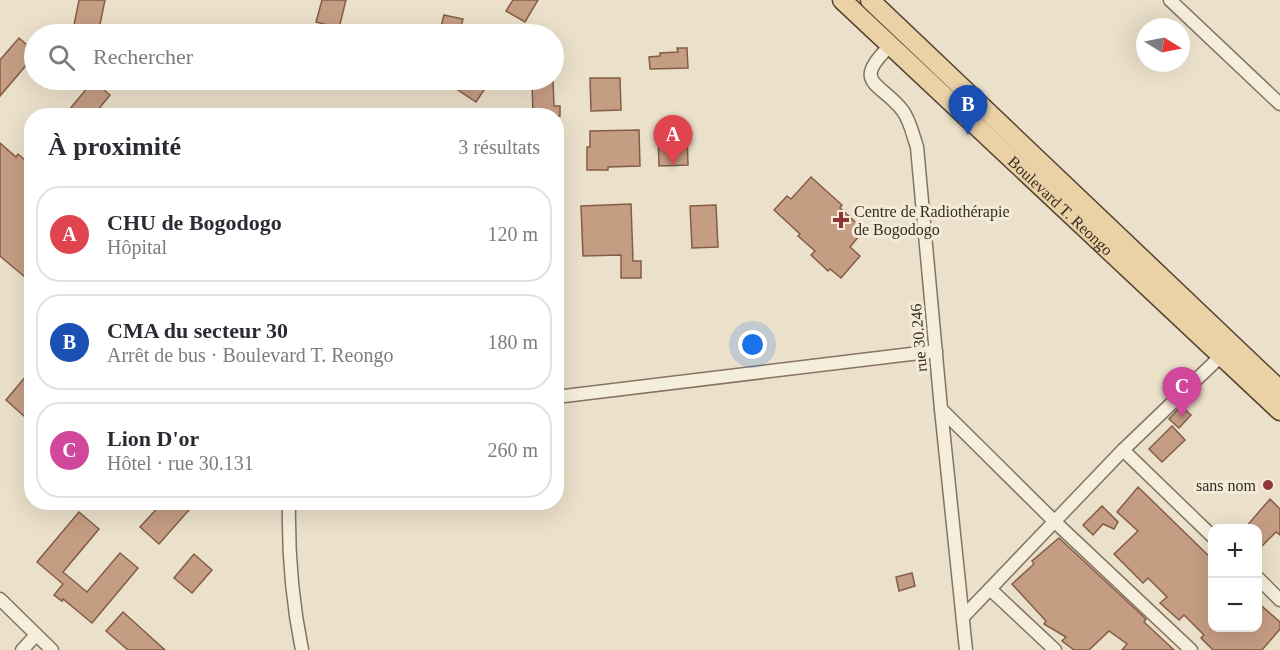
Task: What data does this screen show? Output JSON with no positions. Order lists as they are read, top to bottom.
{
  "streets": {
    "main road": ["Boulevard T. Reongo"],
    "street": ["rue 30.246"]
  },
  "crossings": [
    ["Boulevard T. Reongo", "rue 30.246"]
  ],
  "places": {
    "health": ["Centre de Radiothérapie de Bogodogo"],
    "other": ["sans nom"]
  },
  "north": "right",
  "page": {
    "search": "Rechercher",
    "pins": ["B", "A", "C"],
    "heading": ["À proximité", "3 résultats"],
    "list": [
      {
        "mark": "A",
        "name": "CHU de Bogodogo",
        "note": "Hôpital",
        "value": "120 m"
      },
      {
        "mark": "B",
        "name": "CMA du secteur 30",
        "note": "Arrêt de bus · Boulevard T. Reongo",
        "value": "180 m"
      },
      {
        "mark": "C",
        "name": "Lion D'or",
        "note": "Hôtel · rue 30.131",
        "value": "260 m"
      }
    ],
    "map_buttons": ["+", "−"]
  }
}
